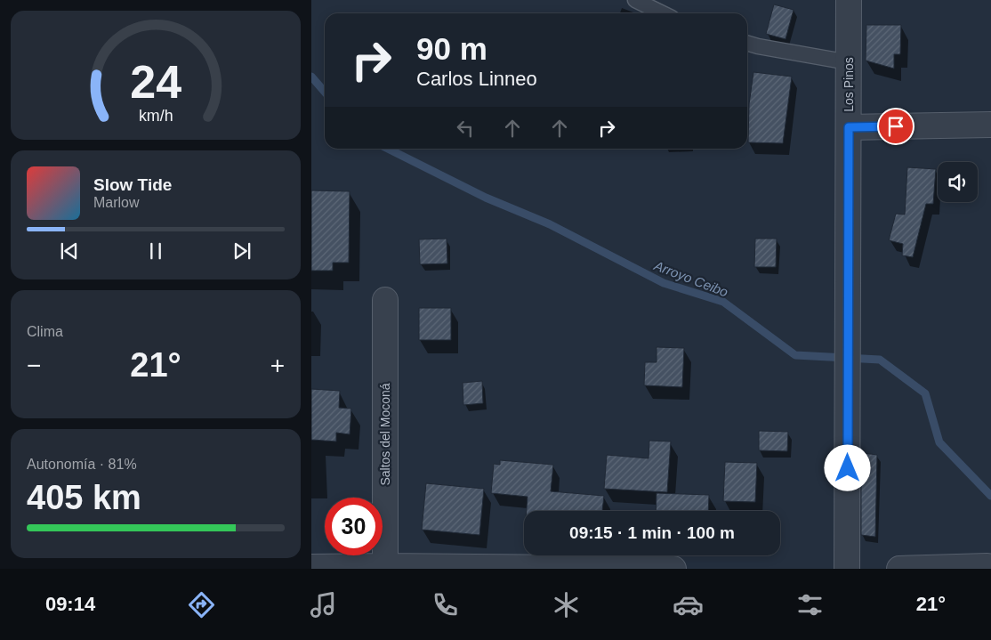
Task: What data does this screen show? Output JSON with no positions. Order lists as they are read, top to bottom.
{
  "streets": {
    "street": ["Los Pinos", "Saltos del Moconá"]
  },
  "water": ["Arroyo Ceibo"],
  "page": {
    "turn": ["90 m", "Carlos Linneo"],
    "song": ["Slow Tide", "Marlow"],
    "tile": [
      "Clima",
      ["Autonomía · 81%", "405 km"]
    ],
    "heat": ["−", "21°", "+"],
    "limit": "30",
    "trip": "09:15 · 1 min · 100 m",
    "tabs": ["09:14", "21°"],
    "gauge": ["24", "km/h"]
  }
}
